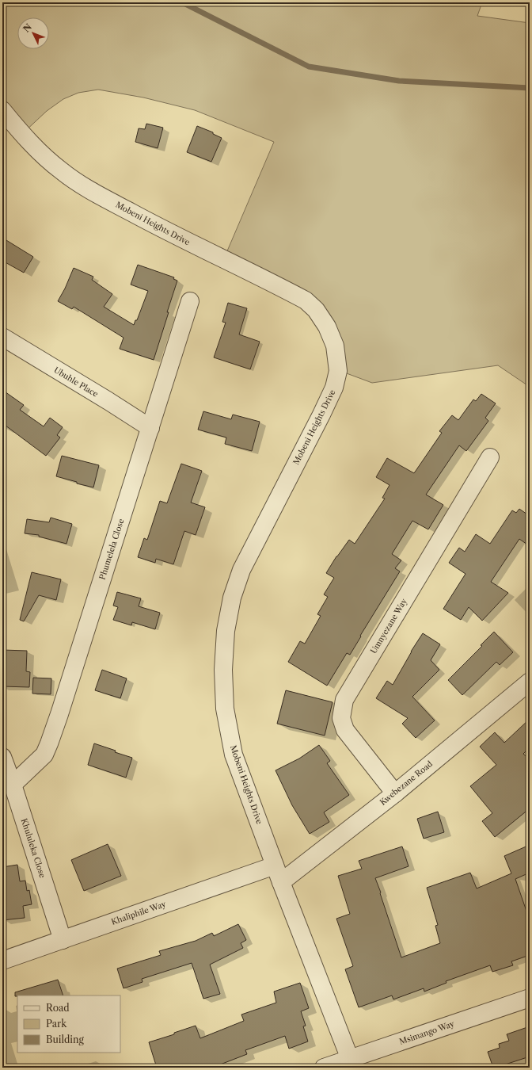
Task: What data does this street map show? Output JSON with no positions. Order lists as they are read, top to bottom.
{
  "streets": {
    "street": [
      "Mobeni Heights Drive",
      "Ubuhle Place",
      "Phumelela Close",
      "Umnyezane Way",
      "Kwebezane Road",
      "Khululeka Close",
      "Khaliphile Way",
      "Msimango Way"
    ]
  },
  "crossings": [
    ["Mobeni Heights Drive", "Khaliphile Way"],
    ["Ubuhle Place", "Phumelela Close"],
    ["Phumelela Close", "Khululeka Close"],
    ["Umnyezane Way", "Kwebezane Road"],
    ["Khululeka Close", "Khaliphile Way"]
  ],
  "legend": ["Road", "Park", "Building"],
  "north": "top left"
}
